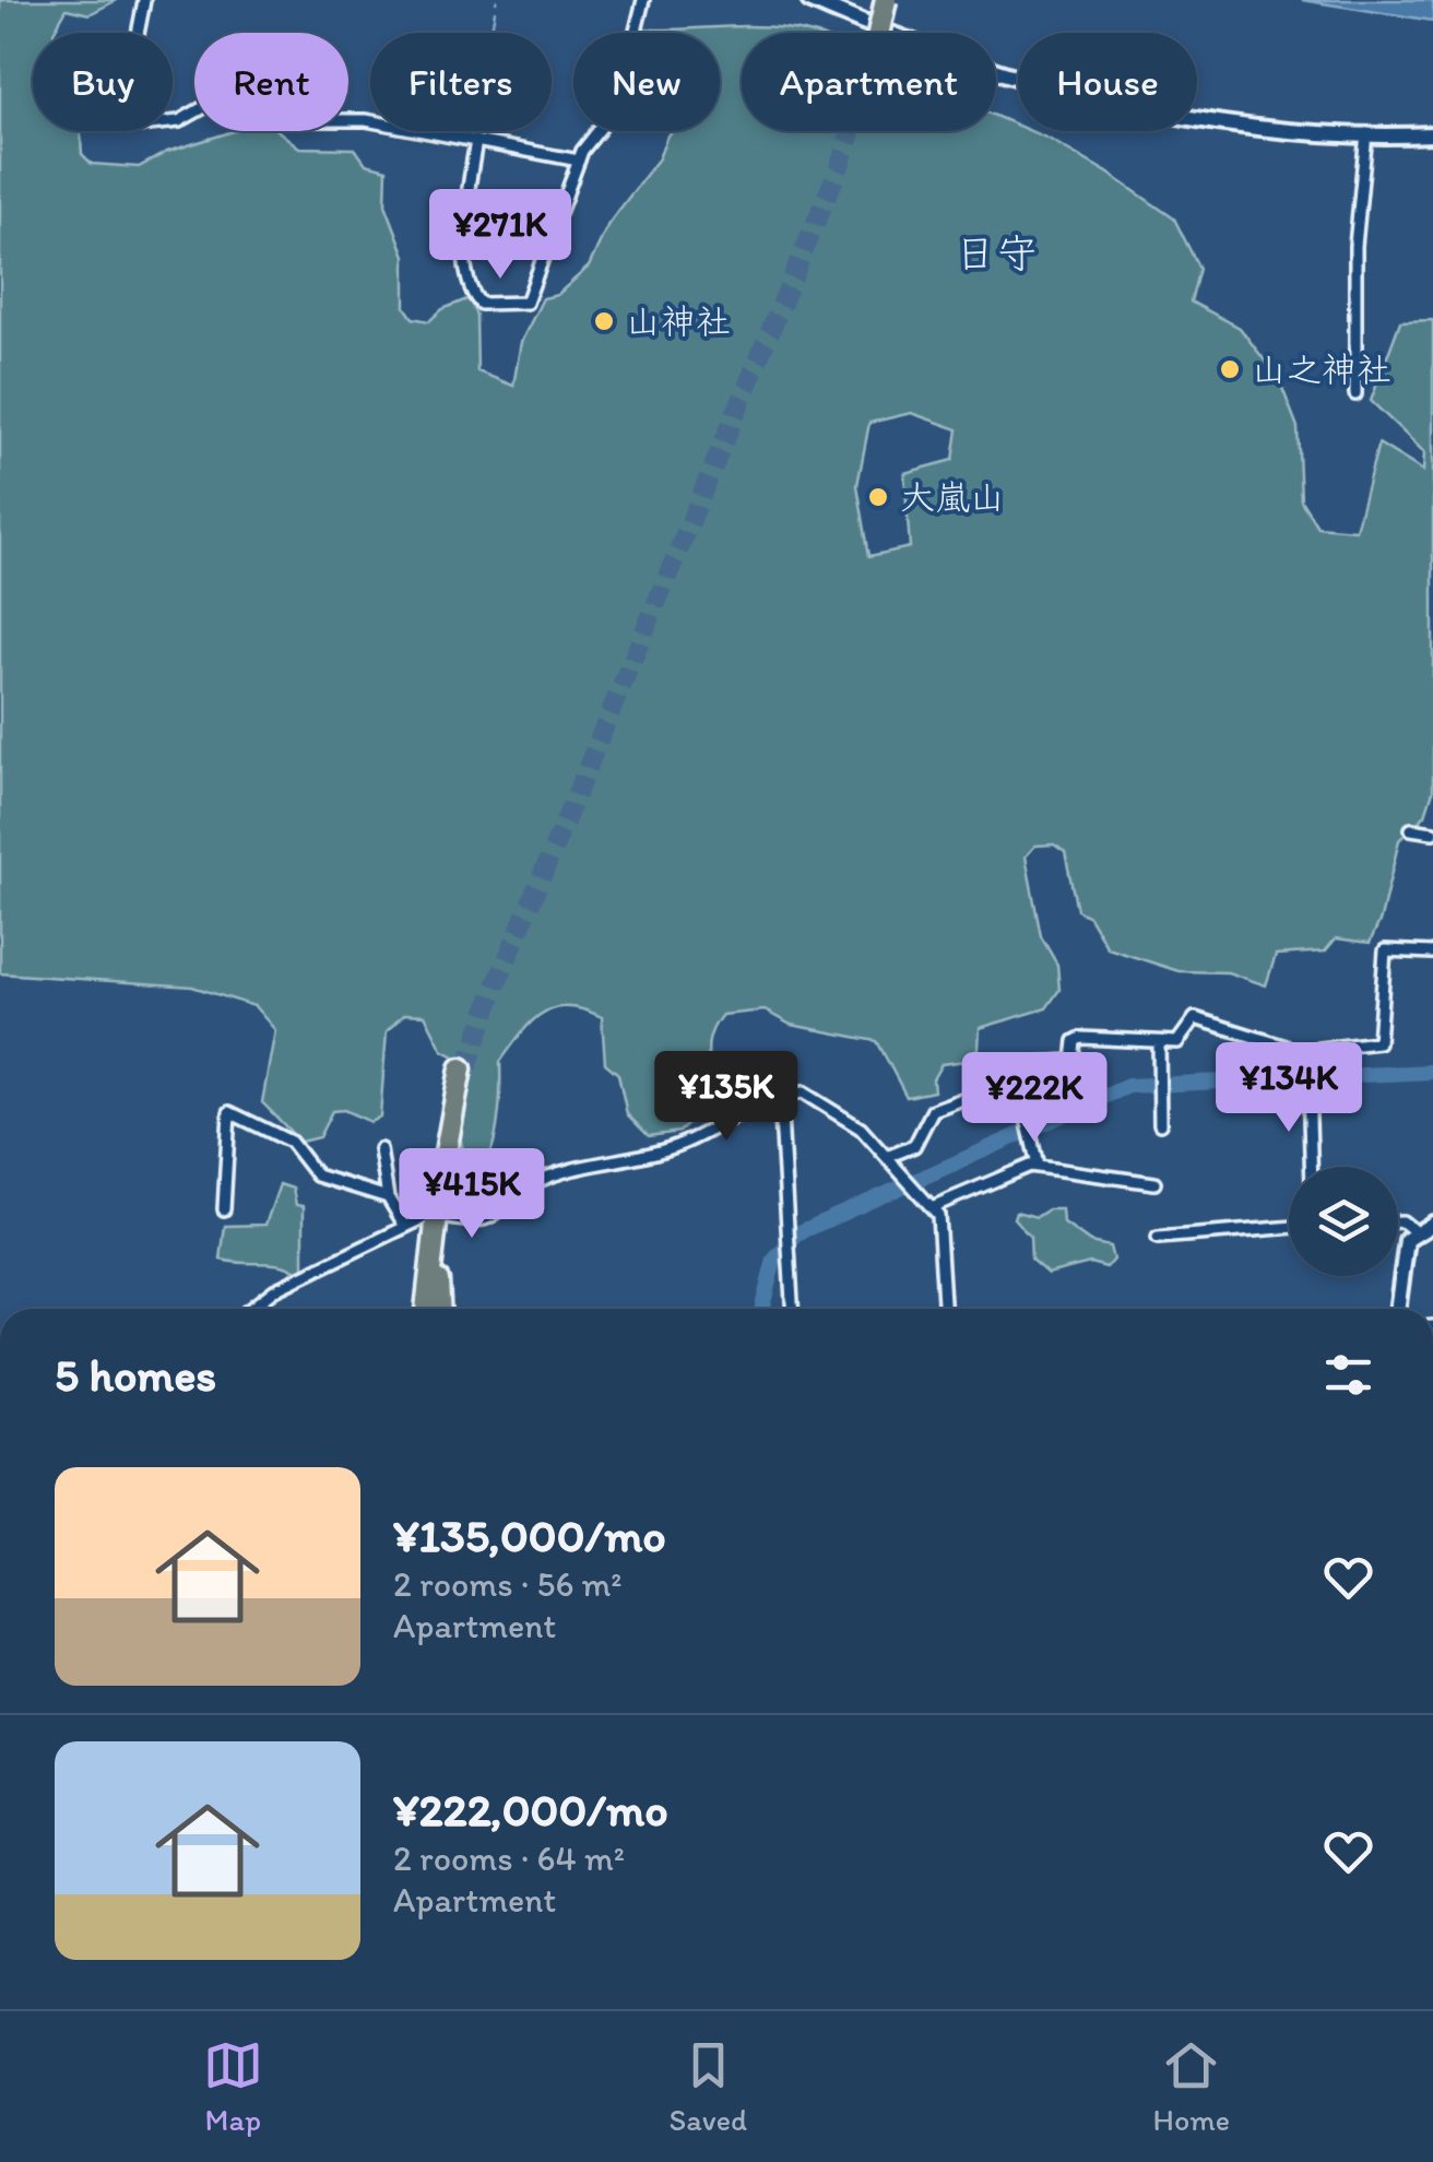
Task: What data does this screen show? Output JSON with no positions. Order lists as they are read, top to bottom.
{
  "districts": ["日守"],
  "places": ["山神社", "山之神社", "大嵐山"],
  "page": {
    "chip": [
      "Buy",
      "Rent",
      "Filters",
      "New",
      "Apartment",
      "House"
    ],
    "price": [
      "¥271K",
      "¥134K",
      "¥135K",
      "¥222K",
      "¥415K"
    ],
    "heading": "5 homes",
    "list": [
      {
        "name": "¥135,000/mo",
        "note": "2 rooms · 56 m² · Apartment"
      },
      {
        "name": "¥222,000/mo",
        "note": "2 rooms · 64 m² · Apartment"
      }
    ],
    "tabs": ["Map", "Saved", "Home"]
  }
}
